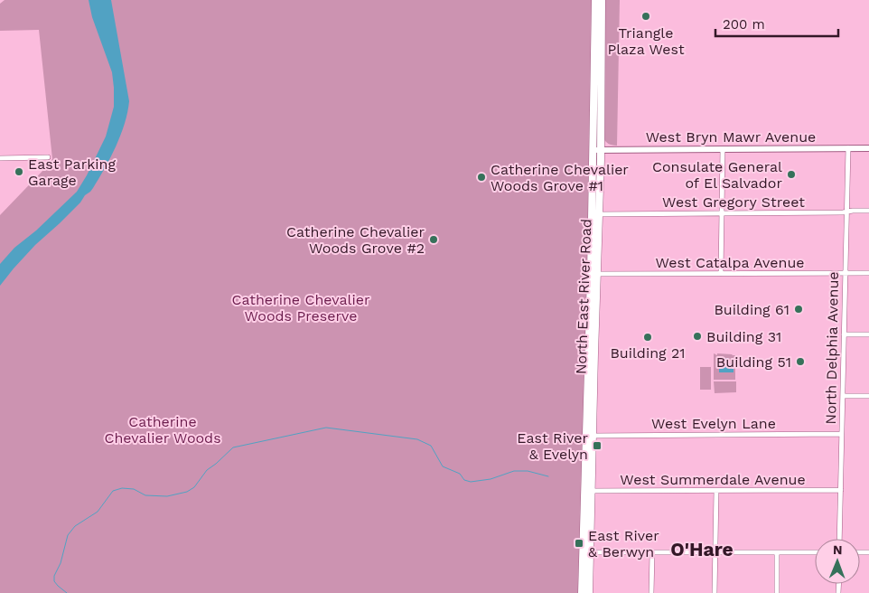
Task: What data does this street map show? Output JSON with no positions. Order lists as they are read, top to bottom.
{
  "streets": {
    "main road": ["North East River Road"],
    "street": [
      "West Bryn Mawr Avenue",
      "West Gregory Street",
      "West Catalpa Avenue",
      "North Delphia Avenue",
      "West Evelyn Lane",
      "West Summerdale Avenue"
    ]
  },
  "crossings": [
    ["West Bryn Mawr Avenue", "North East River Road"],
    ["West Bryn Mawr Avenue", "North Delphia Avenue"],
    ["West Gregory Street", "North East River Road"],
    ["West Gregory Street", "North Delphia Avenue"],
    ["West Catalpa Avenue", "North East River Road"],
    ["West Catalpa Avenue", "North Delphia Avenue"],
    ["North East River Road", "West Evelyn Lane"],
    ["North East River Road", "West Summerdale Avenue"],
    ["North Delphia Avenue", "West Evelyn Lane"],
    ["North Delphia Avenue", "West Summerdale Avenue"]
  ],
  "districts": ["O'Hare"],
  "parks": ["Catherine Chevalier Woods Preserve", "Catherine Chevalier Woods"],
  "places": {
    "other": [
      "Triangle Plaza West",
      "East Parking Garage",
      "Consulate General of El Salvador",
      "Catherine Chevalier Woods Grove #1",
      "Catherine Chevalier Woods Grove #2",
      "Building 61",
      "Building 31",
      "Building 21",
      "Building 51"
    ],
    "transit": ["East River & Evelyn", "East River & Berwyn"]
  },
  "scale_bar": "200 m",
  "north": "top"
}
